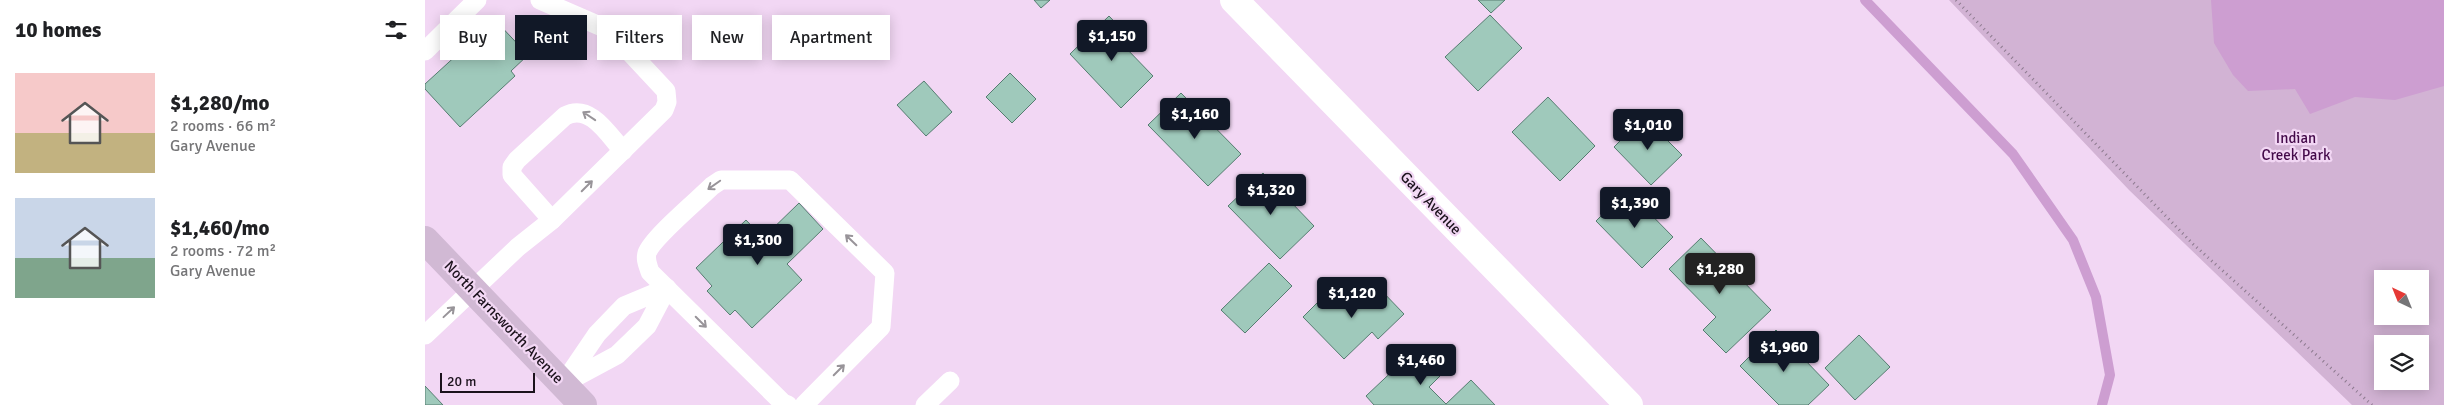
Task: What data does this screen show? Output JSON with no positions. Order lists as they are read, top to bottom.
{
  "streets": {
    "main road": ["North Farnsworth Avenue"],
    "street": ["Gary Avenue"]
  },
  "parks": ["Indian Creek Park"],
  "scale_bar": "20 m",
  "north": "top left",
  "page": {
    "heading": "10 homes",
    "chip": [
      "Buy",
      "Rent",
      "Filters",
      "New",
      "Apartment"
    ],
    "price": [
      "$1,150",
      "$1,160",
      "$1,010",
      "$1,320",
      "$1,390",
      "$1,300",
      "$1,280",
      "$1,120",
      "$1,960",
      "$1,460"
    ],
    "list": [
      {
        "name": "$1,280/mo",
        "note": "2 rooms · 66 m² · Gary Avenue"
      },
      {
        "name": "$1,460/mo",
        "note": "2 rooms · 72 m² · Gary Avenue"
      }
    ],
    "scale": "20 m"
  }
}
